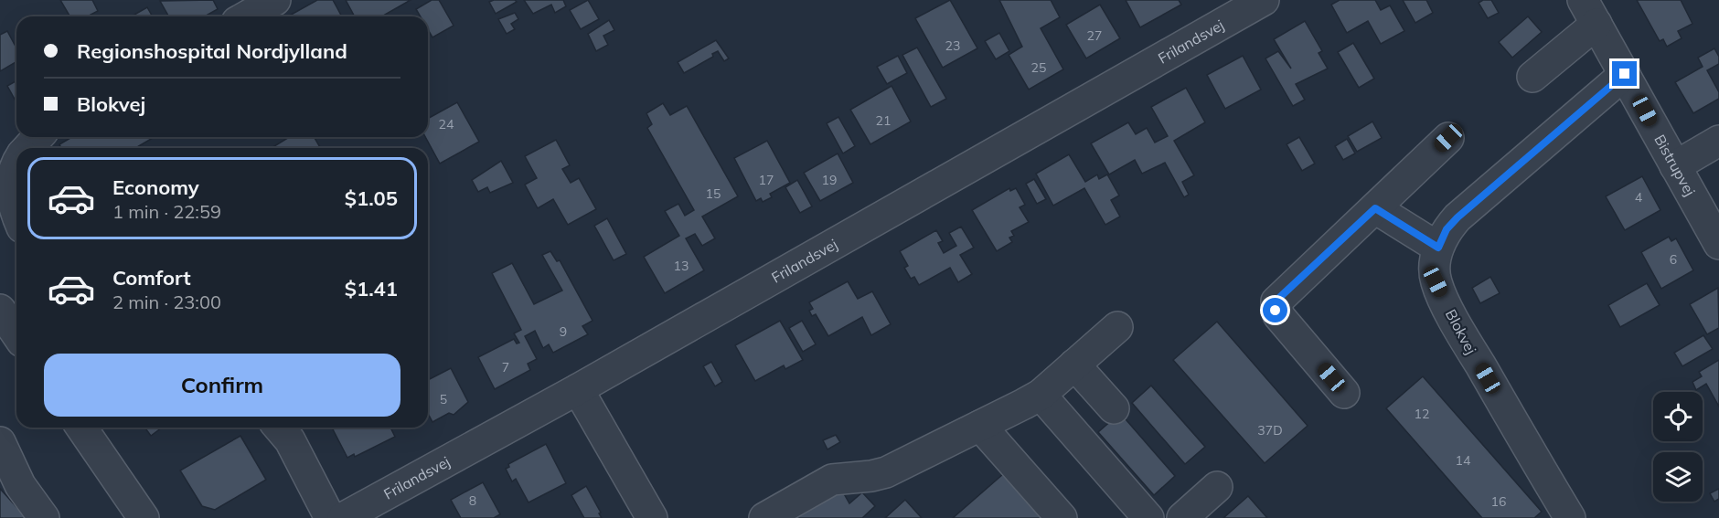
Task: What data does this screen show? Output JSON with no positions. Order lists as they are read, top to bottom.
{
  "streets": {
    "street": ["Frilandsvej", "Bistrupvej", "Blokvej"]
  },
  "crossings": [
    ["Bistrupvej", "Blokvej"]
  ],
  "house_numbers": [
    "27",
    "23",
    "25",
    "21",
    "24",
    "17",
    "19",
    "15",
    "4",
    "6",
    "13",
    "9",
    "7",
    "5",
    "12",
    "37D",
    "14",
    "8",
    "16"
  ],
  "page": {
    "banner": ["Regionshospital Nordjylland", "Blokvej"],
    "list": [
      {
        "name": "Economy",
        "note": "1 min · 22:59",
        "value": "$1.05"
      },
      {
        "name": "Comfort",
        "note": "2 min · 23:00",
        "value": "$1.41"
      }
    ],
    "buttons": "Confirm"
  }
}
